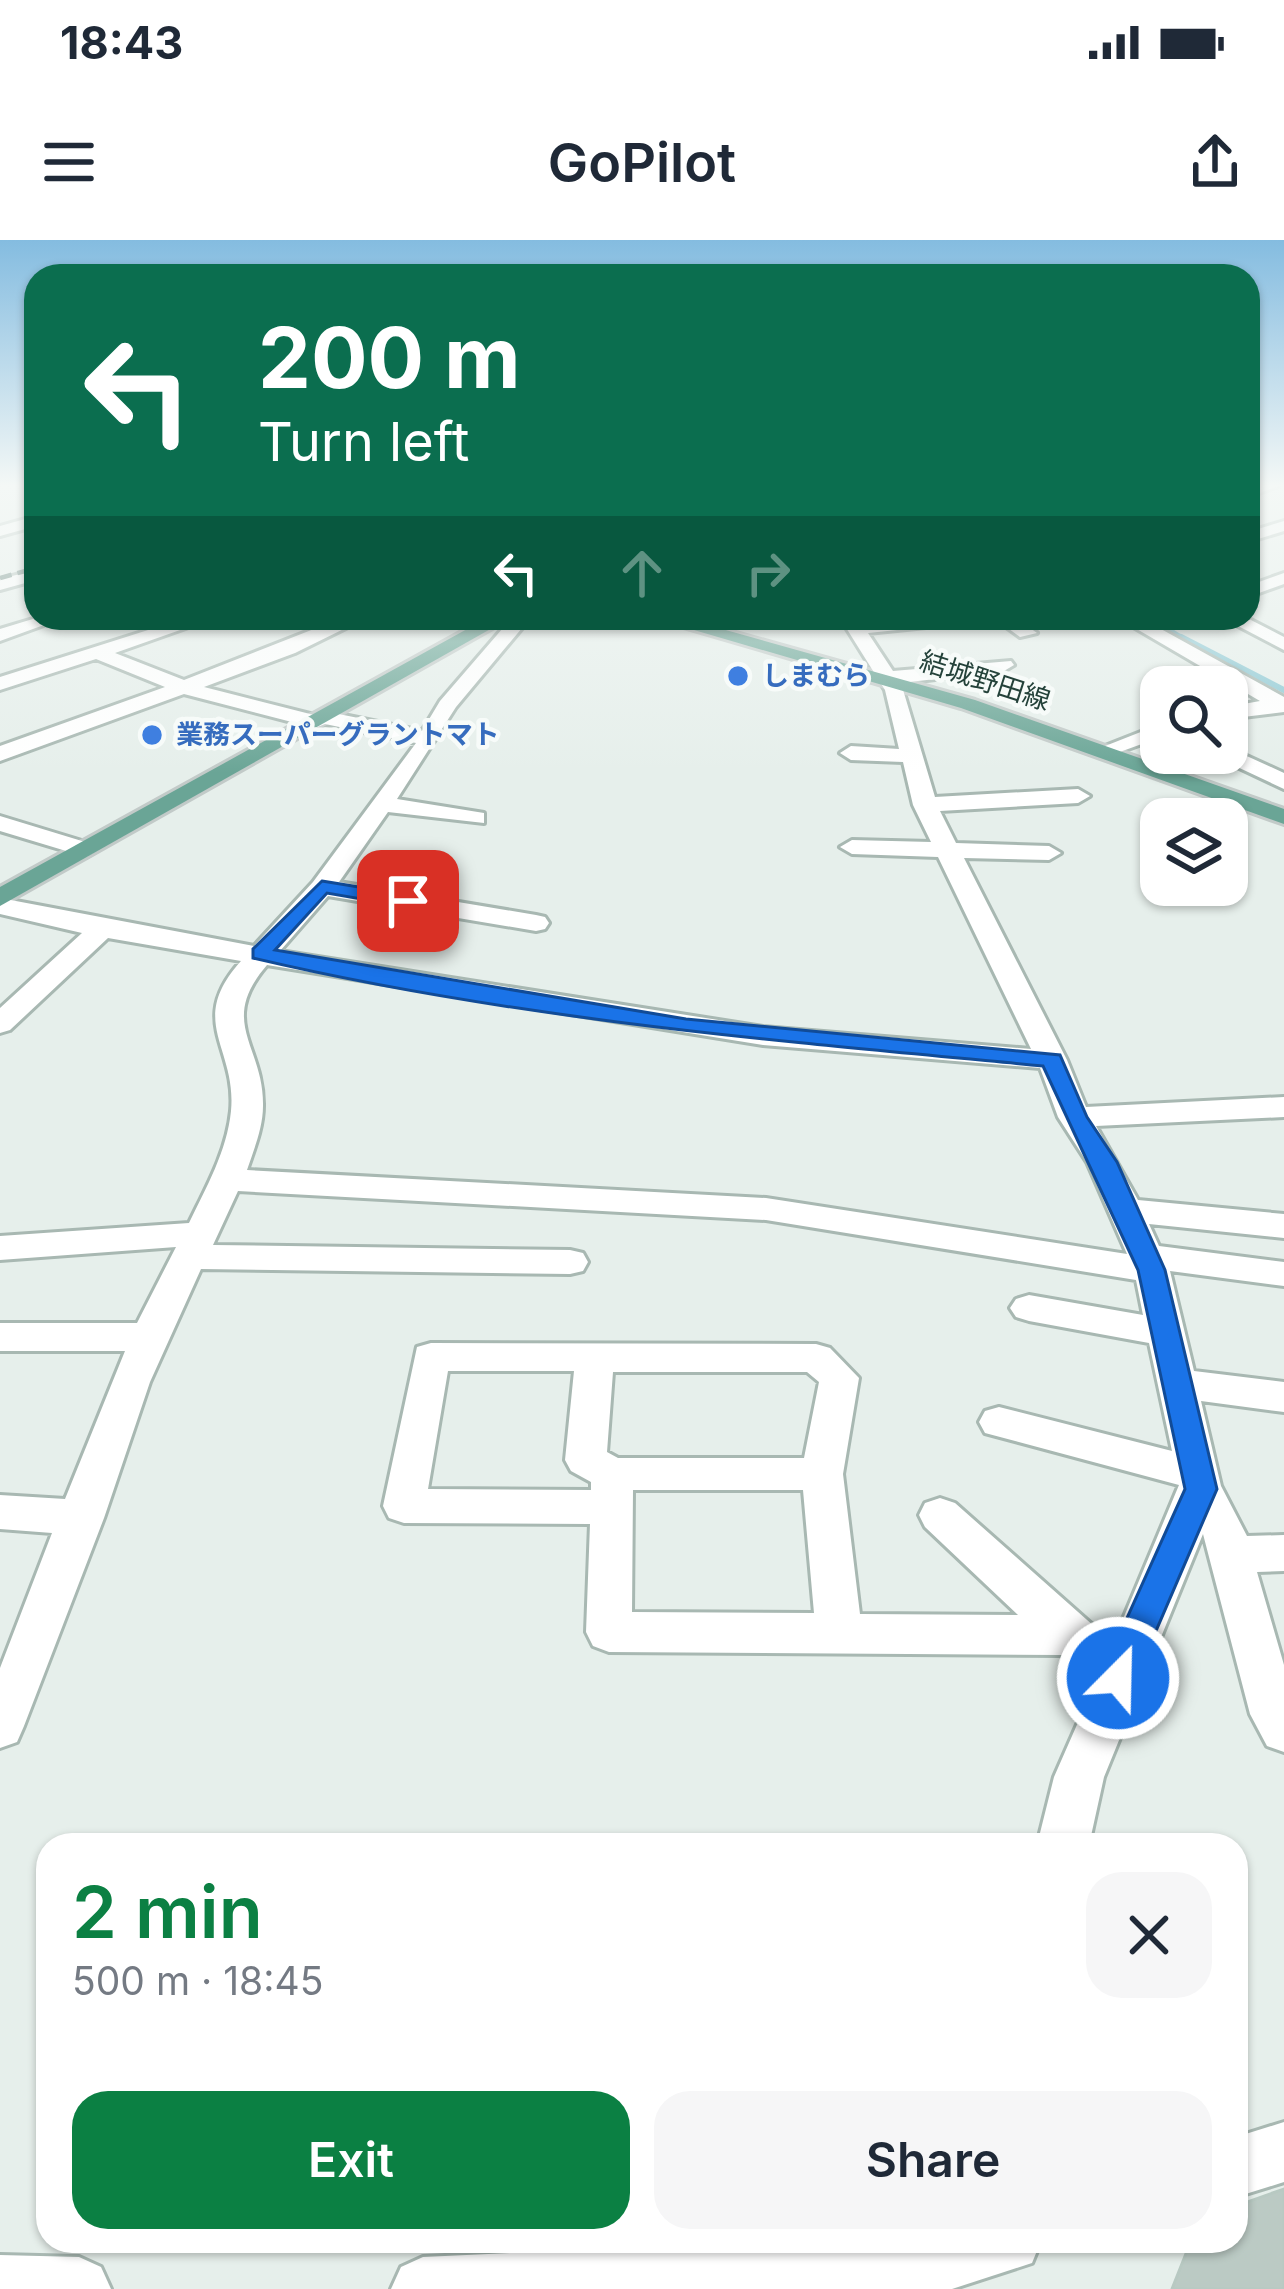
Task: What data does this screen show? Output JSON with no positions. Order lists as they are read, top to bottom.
{
  "streets": {
    "main road": ["結城野田線"]
  },
  "places": ["しまむら", "業務スーパーグラントマト"],
  "page": {
    "status": "18:43",
    "header": "GoPilot",
    "turn": ["200 m", "Turn left"],
    "heading": ["2 min", "500 m · 18:45"],
    "buttons": ["Exit", "Share"]
  }
}
